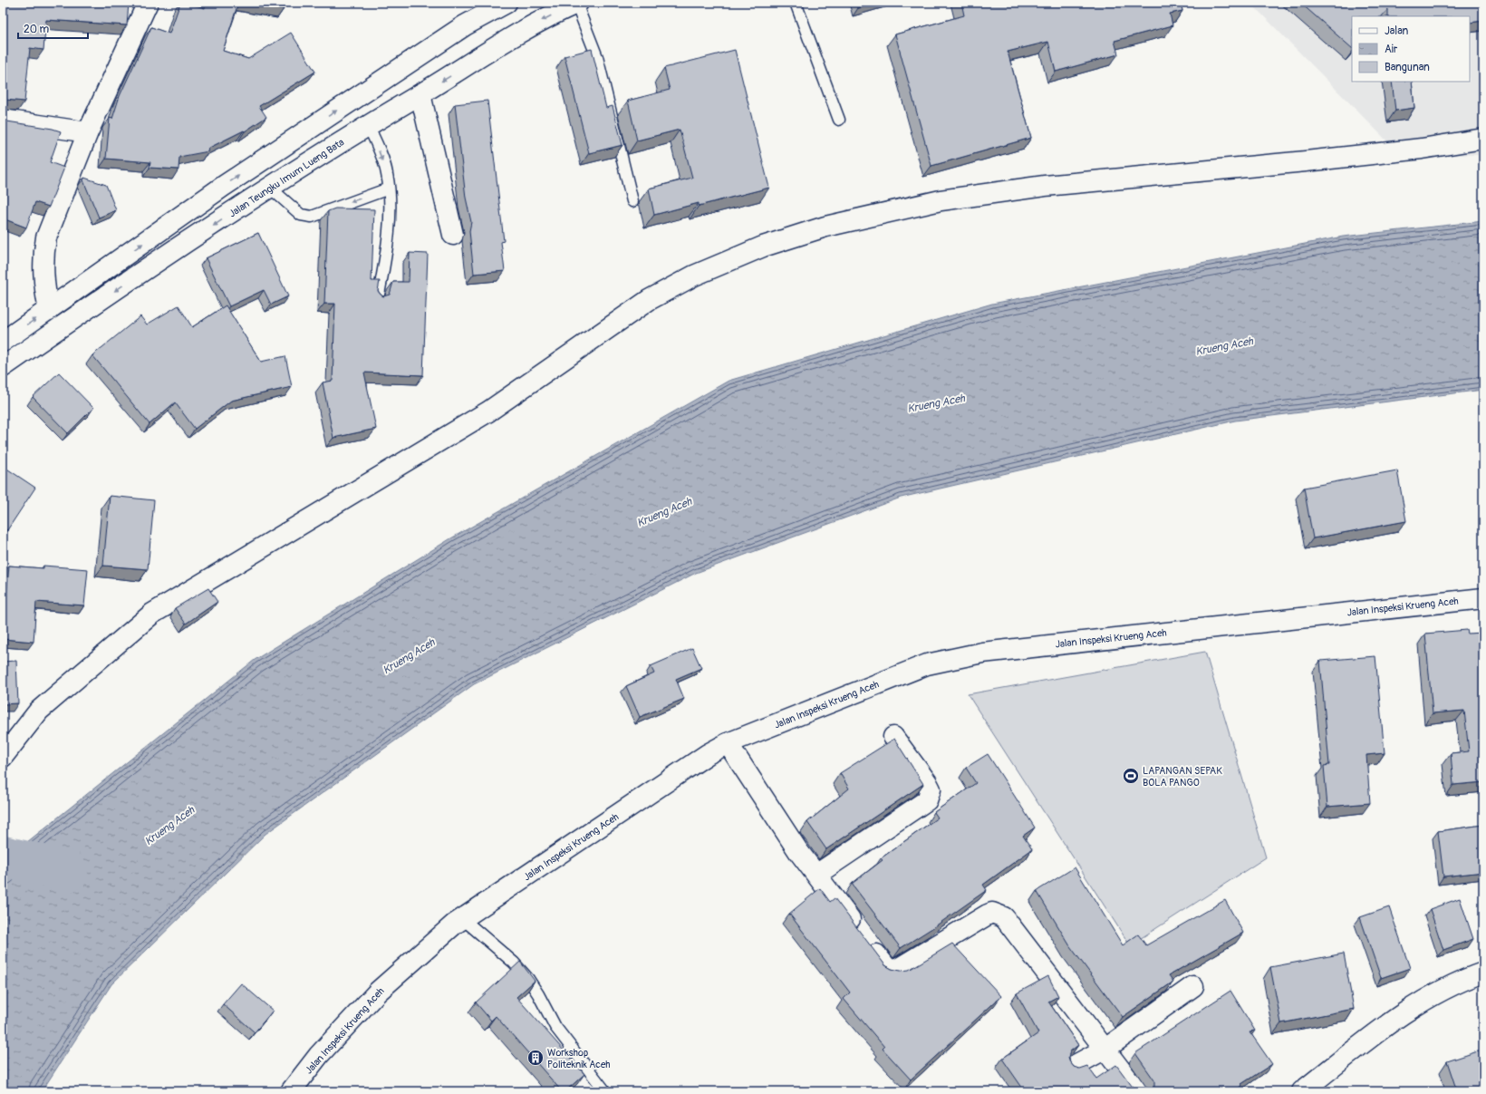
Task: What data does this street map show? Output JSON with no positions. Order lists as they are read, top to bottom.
{
  "streets": {
    "main road": ["Jalan Teungku Imum Lueng Bata", "Jalan Inspeksi Krueng Aceh"]
  },
  "water": ["Krueng Aceh"],
  "places": {
    "sports": ["LAPANGAN SEPAK BOLA PANGO"],
    "building": ["Workshop Politeknik Aceh"]
  },
  "legend": ["Jalan", "Air", "Bangunan"],
  "scale_bar": "20 m"
}
